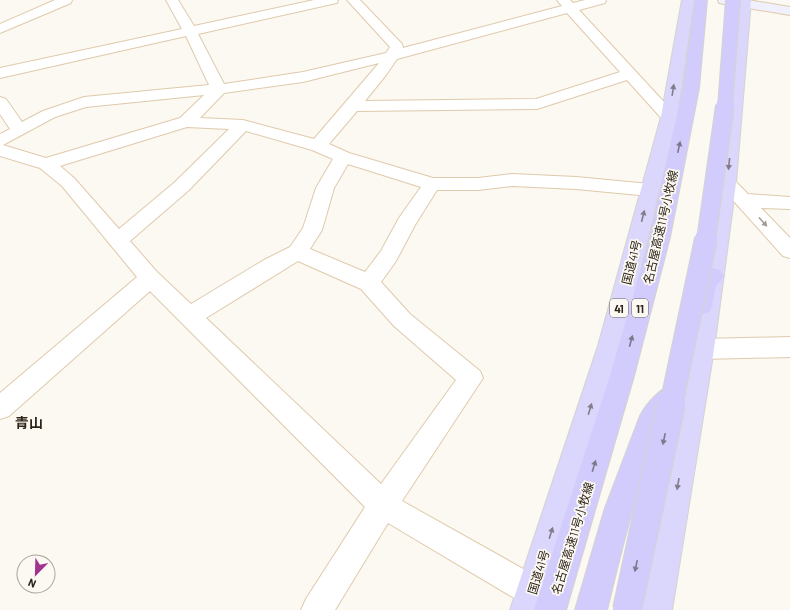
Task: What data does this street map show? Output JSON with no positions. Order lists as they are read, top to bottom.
{
  "streets": {
    "highway": [
      "名古屋高速11号小牧線",
      "国道41号",
      "41",
      "11"
    ]
  },
  "districts": ["青山"],
  "north": "bottom left"
}
